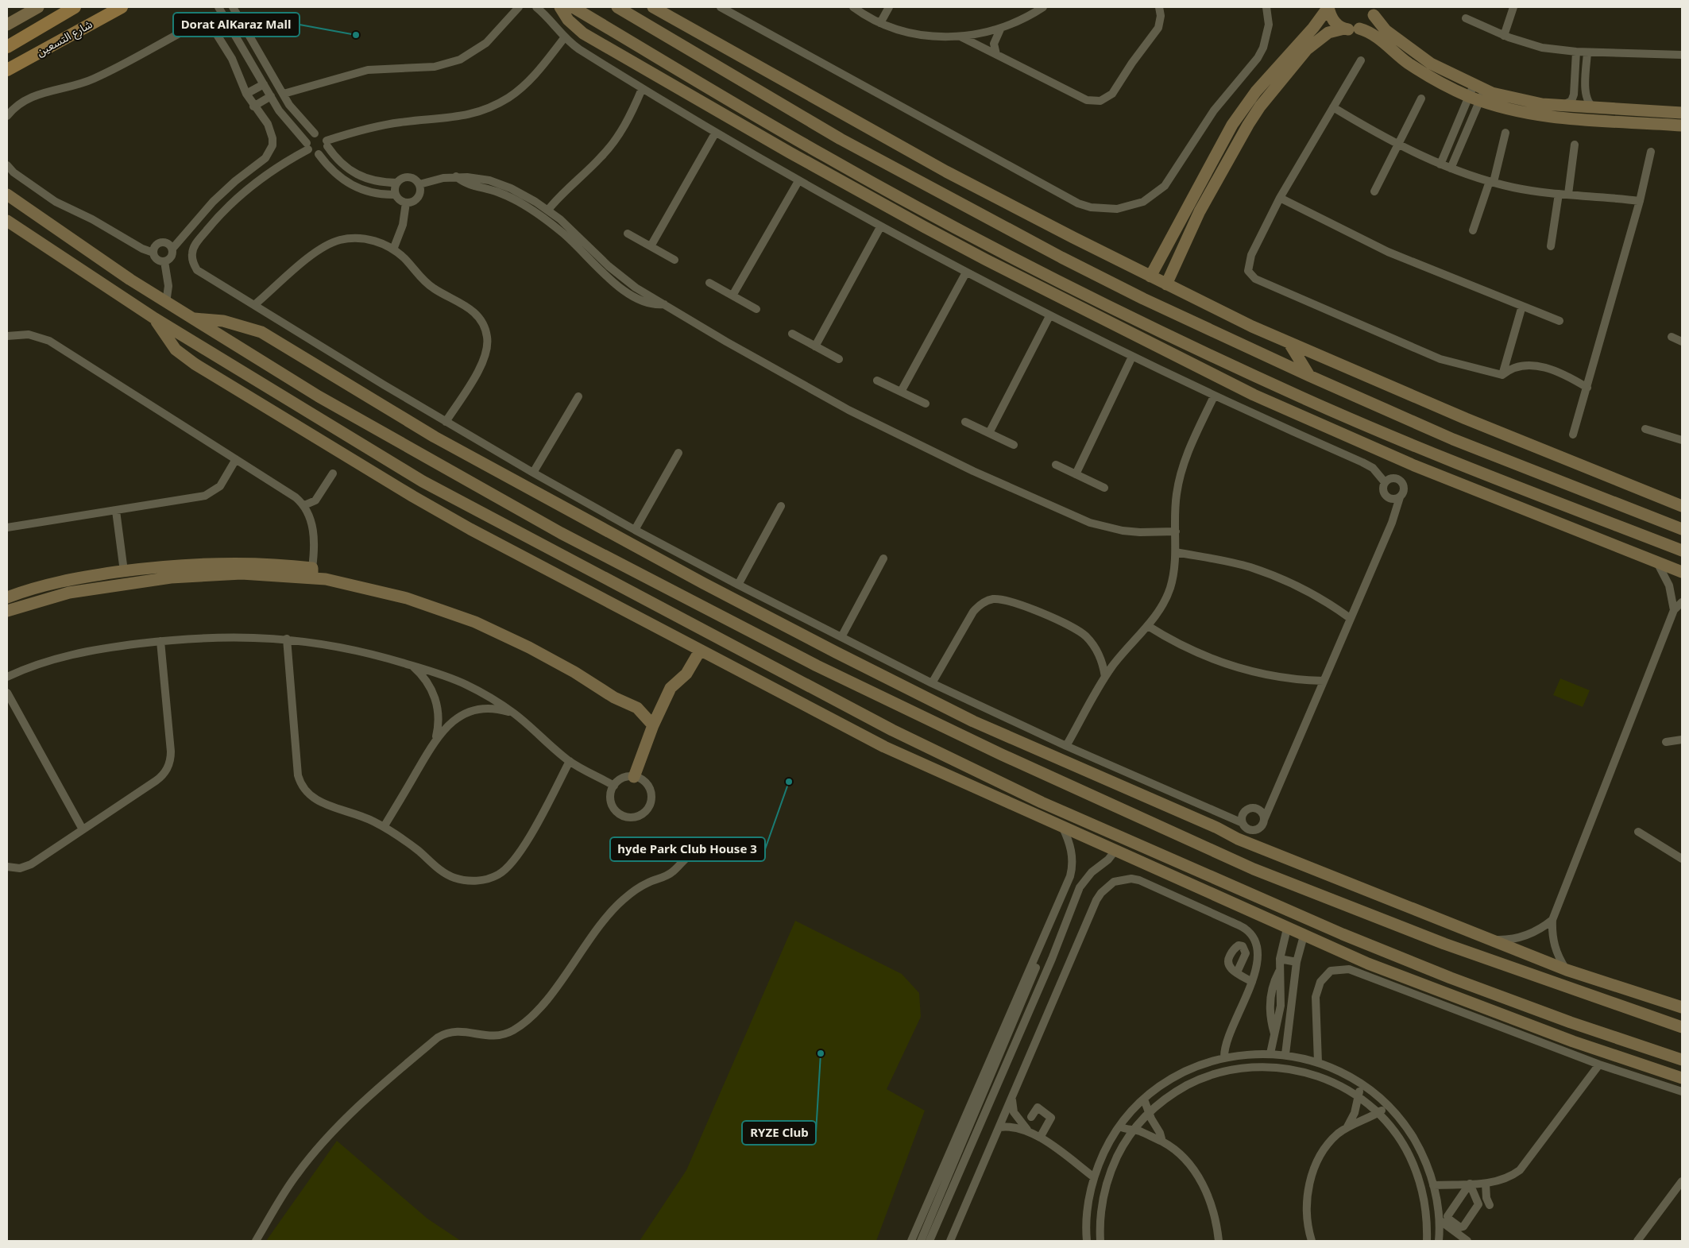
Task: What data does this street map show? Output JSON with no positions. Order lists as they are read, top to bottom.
{
  "streets": {
    "main road": ["شارع التسعين"]
  },
  "places": ["Dorat AlKaraz Mall", "hyde Park Club House 3", "RYZE Club"]
}
